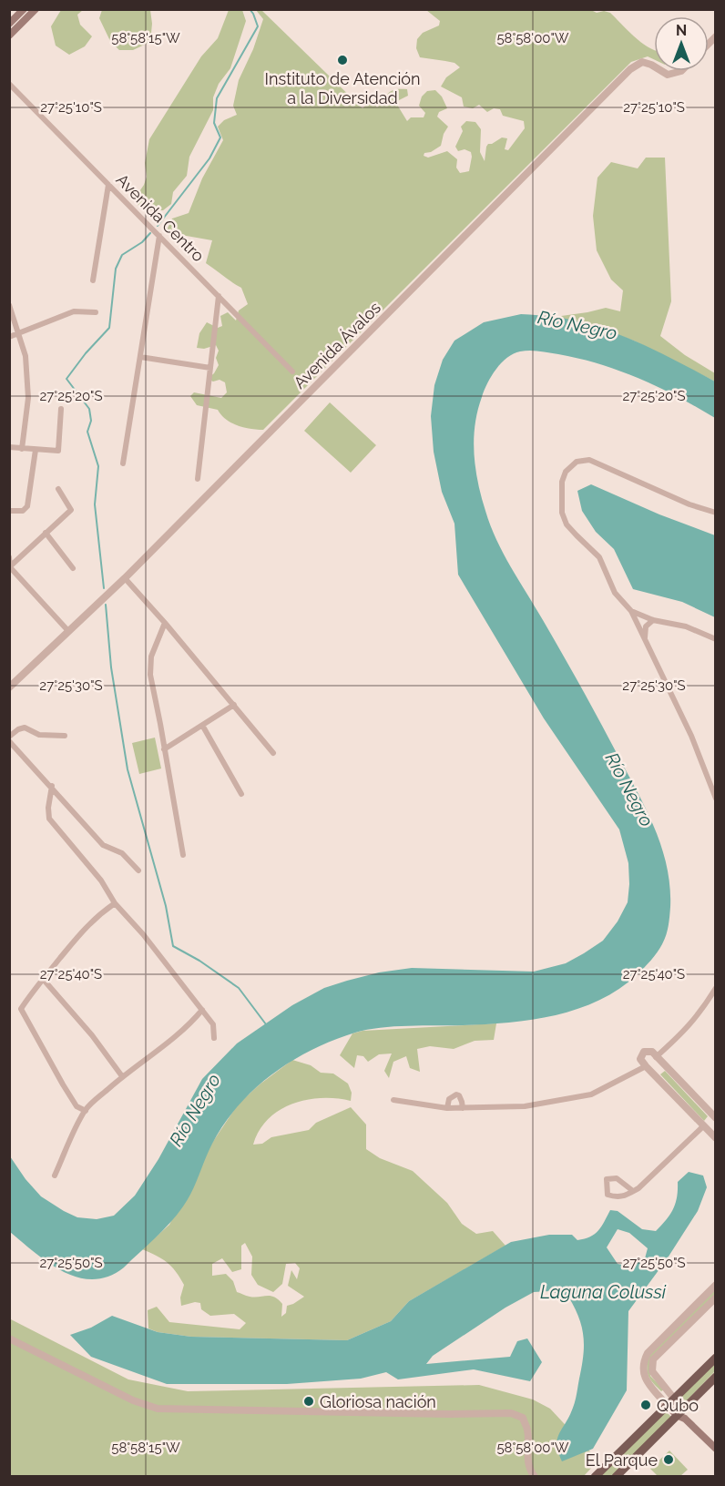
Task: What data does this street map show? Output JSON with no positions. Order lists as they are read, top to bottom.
{
  "streets": {
    "street": ["Avenida Centro", "Avenida Ávalos"]
  },
  "water": ["Río Negro", "Laguna Colussi"],
  "places": [
    "Instituto de Atención a la Diversidad",
    "Gloriosa nación",
    "Qubo",
    "El Parque"
  ],
  "north": "top",
  "coordinates": [
    "58°58'15\"W",
    "58°58'00\"W",
    "27°25'10\"S",
    "27°25'20\"S",
    "27°25'30\"S",
    "27°25'40\"S",
    "27°25'50\"S"
  ]
}
